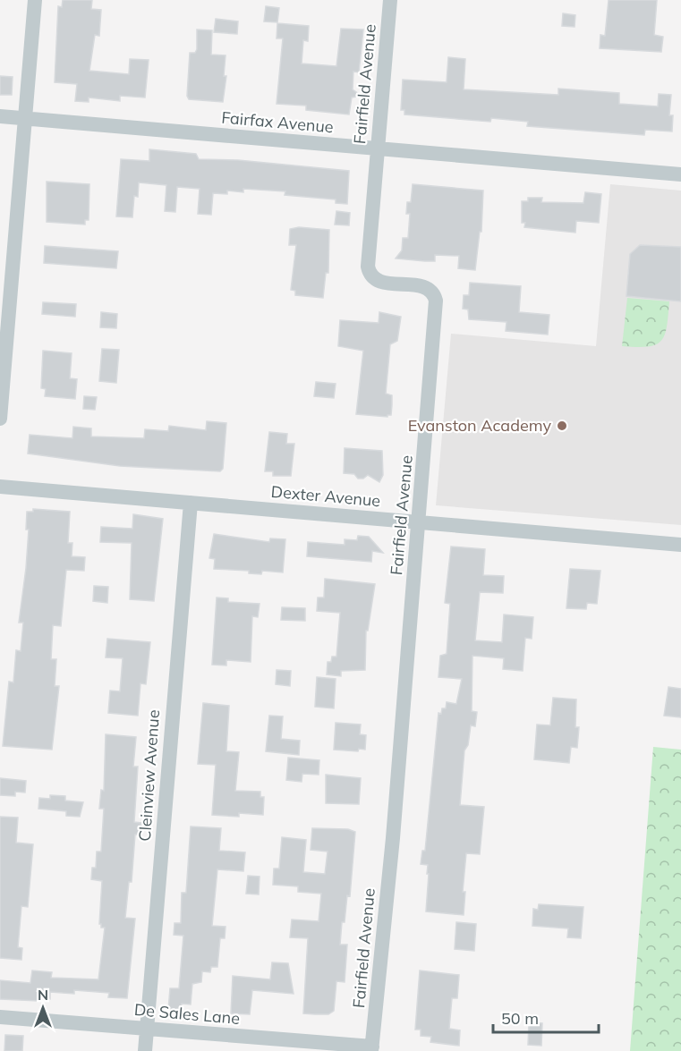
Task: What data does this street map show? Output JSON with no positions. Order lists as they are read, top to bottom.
{
  "streets": {
    "street": [
      "Fairfield Avenue",
      "Fairfax Avenue",
      "Dexter Avenue",
      "Cleinview Avenue",
      "De Sales Lane"
    ]
  },
  "crossings": [
    ["Fairfield Avenue", "Fairfax Avenue"],
    ["Fairfield Avenue", "Dexter Avenue"],
    ["Fairfield Avenue", "De Sales Lane"],
    ["Dexter Avenue", "Cleinview Avenue"],
    ["Cleinview Avenue", "De Sales Lane"]
  ],
  "places": ["Evanston Academy"],
  "scale_bar": "50 m",
  "north": "top"
}
